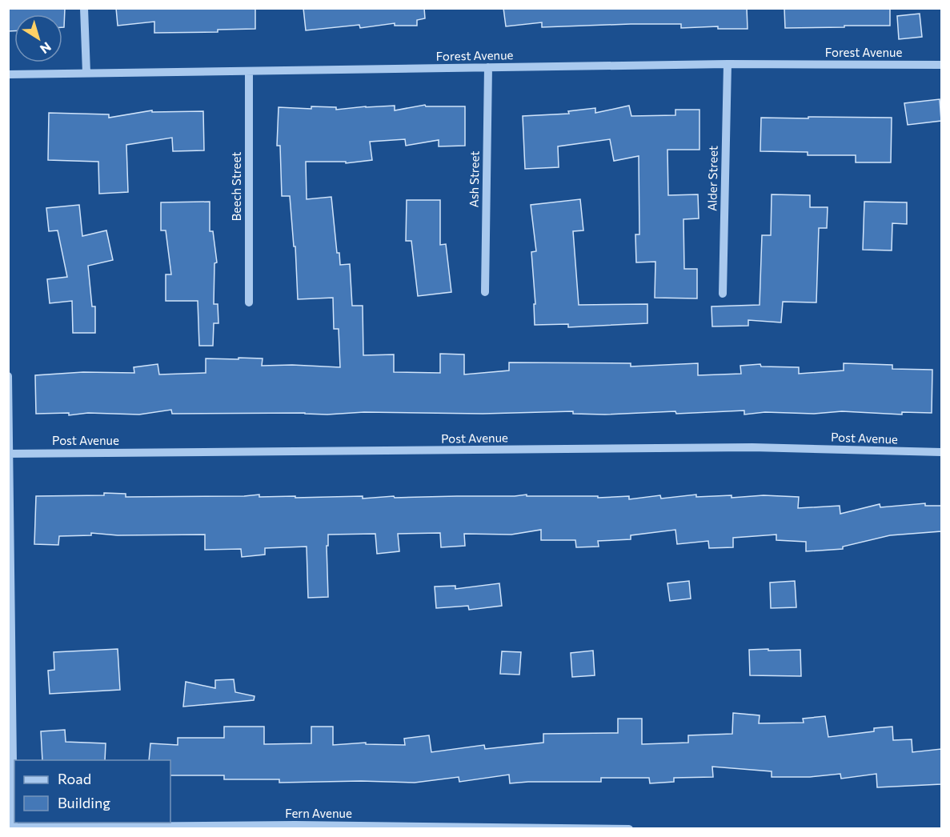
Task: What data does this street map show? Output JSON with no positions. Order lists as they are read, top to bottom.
{
  "streets": {
    "street": [
      "Forest Avenue",
      "Alder Street",
      "Ash Street",
      "Beech Street",
      "Post Avenue",
      "Fern Avenue"
    ]
  },
  "crossings": [
    ["Forest Avenue", "Alder Street"],
    ["Forest Avenue", "Ash Street"],
    ["Forest Avenue", "Beech Street"]
  ],
  "legend": ["Road", "Building"],
  "north": "bottom right"
}
